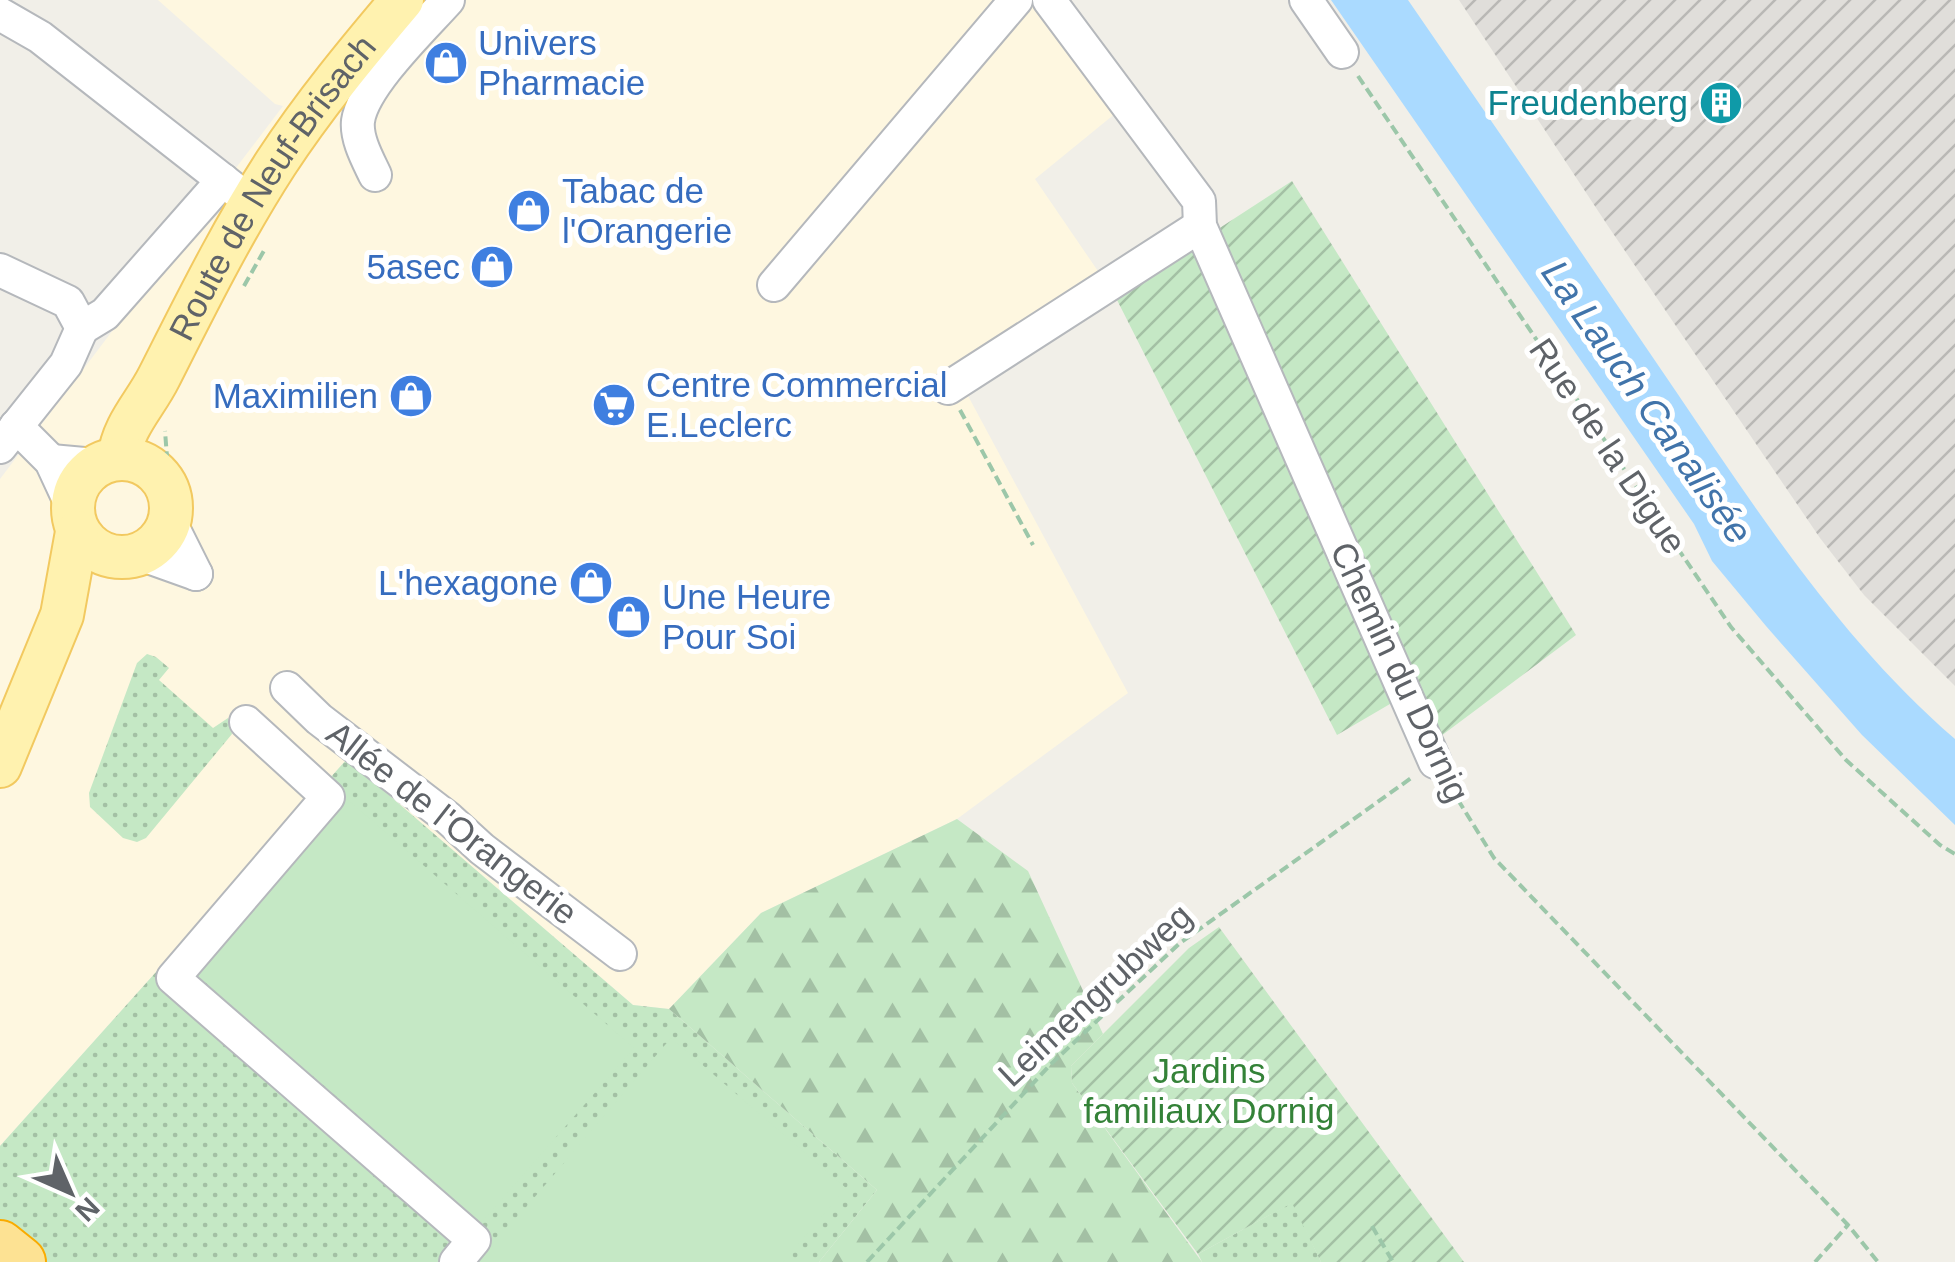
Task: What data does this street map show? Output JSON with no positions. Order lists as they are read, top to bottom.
{
  "streets": {
    "main road": ["Route de Neuf-Brisach"],
    "street": ["Chemin du Dornig", "Allée de l'Orangerie"],
    "path": ["Rue de la Digue", "Leimengrubweg"]
  },
  "crossings": [
    ["Chemin du Dornig", "Leimengrubweg"]
  ],
  "water": ["La Lauch Canalisée"],
  "parks": ["Jardins familiaux Dornig"],
  "places": {
    "shop": [
      "Univers Pharmacie",
      "Tabac de l'Orangerie",
      "5asec",
      "Maximilien",
      "L'hexagone",
      "Une Heure Pour Soi"
    ],
    "building": ["Freudenberg"],
    "supermarket": ["Centre Commercial E.Leclerc"]
  },
  "north": "bottom right"
}
